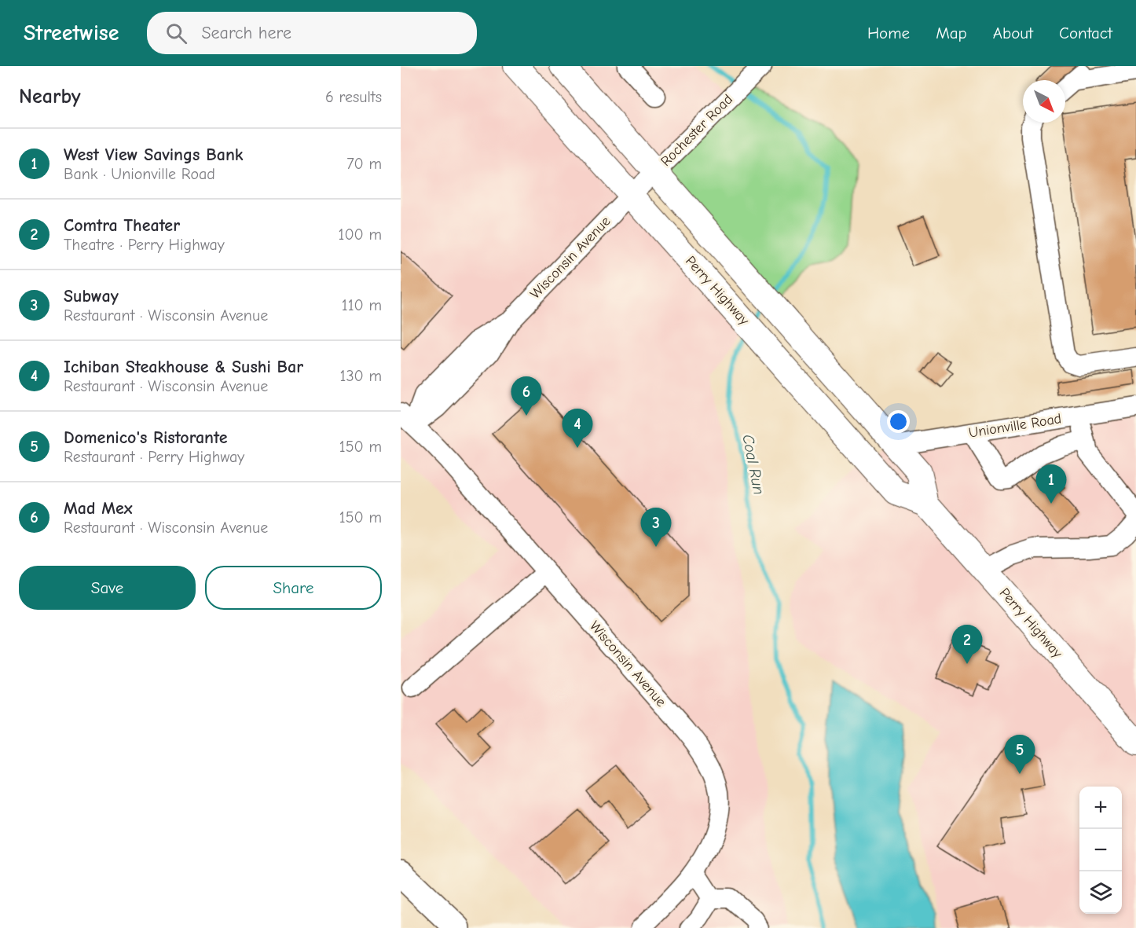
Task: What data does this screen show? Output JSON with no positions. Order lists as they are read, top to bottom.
{
  "streets": {
    "main road": ["Perry Highway"],
    "street": ["Rochester Road", "Wisconsin Avenue", "Unionville Road"]
  },
  "crossings": [
    ["Rochester Road", "Wisconsin Avenue"],
    ["Rochester Road", "Perry Highway"],
    ["Wisconsin Avenue", "Perry Highway"],
    ["Perry Highway", "Unionville Road"]
  ],
  "water": ["Coal Run"],
  "north": "bottom right",
  "page": {
    "header": "Streetwise",
    "search": "Search here",
    "nav": [
      "Home",
      "Map",
      "About",
      "Contact"
    ],
    "heading": ["Nearby", "6 results"],
    "list": [
      {
        "mark": "1",
        "name": "West View Savings Bank",
        "note": "Bank · Unionville Road",
        "value": "70 m"
      },
      {
        "mark": "2",
        "name": "Comtra Theater",
        "note": "Theatre · Perry Highway",
        "value": "100 m"
      },
      {
        "mark": "3",
        "name": "Subway",
        "note": "Restaurant · Wisconsin Avenue",
        "value": "110 m"
      },
      {
        "mark": "4",
        "name": "Ichiban Steakhouse & Sushi Bar",
        "note": "Restaurant · Wisconsin Avenue",
        "value": "130 m"
      },
      {
        "mark": "5",
        "name": "Domenico's Ristorante",
        "note": "Restaurant · Perry Highway",
        "value": "150 m"
      },
      {
        "mark": "6",
        "name": "Mad Mex",
        "note": "Restaurant · Wisconsin Avenue",
        "value": "150 m"
      }
    ],
    "pins": [
      "6",
      "4",
      "1",
      "3",
      "2",
      "5"
    ],
    "buttons": ["Save", "Share"],
    "map_buttons": ["+", "−"]
  }
}
